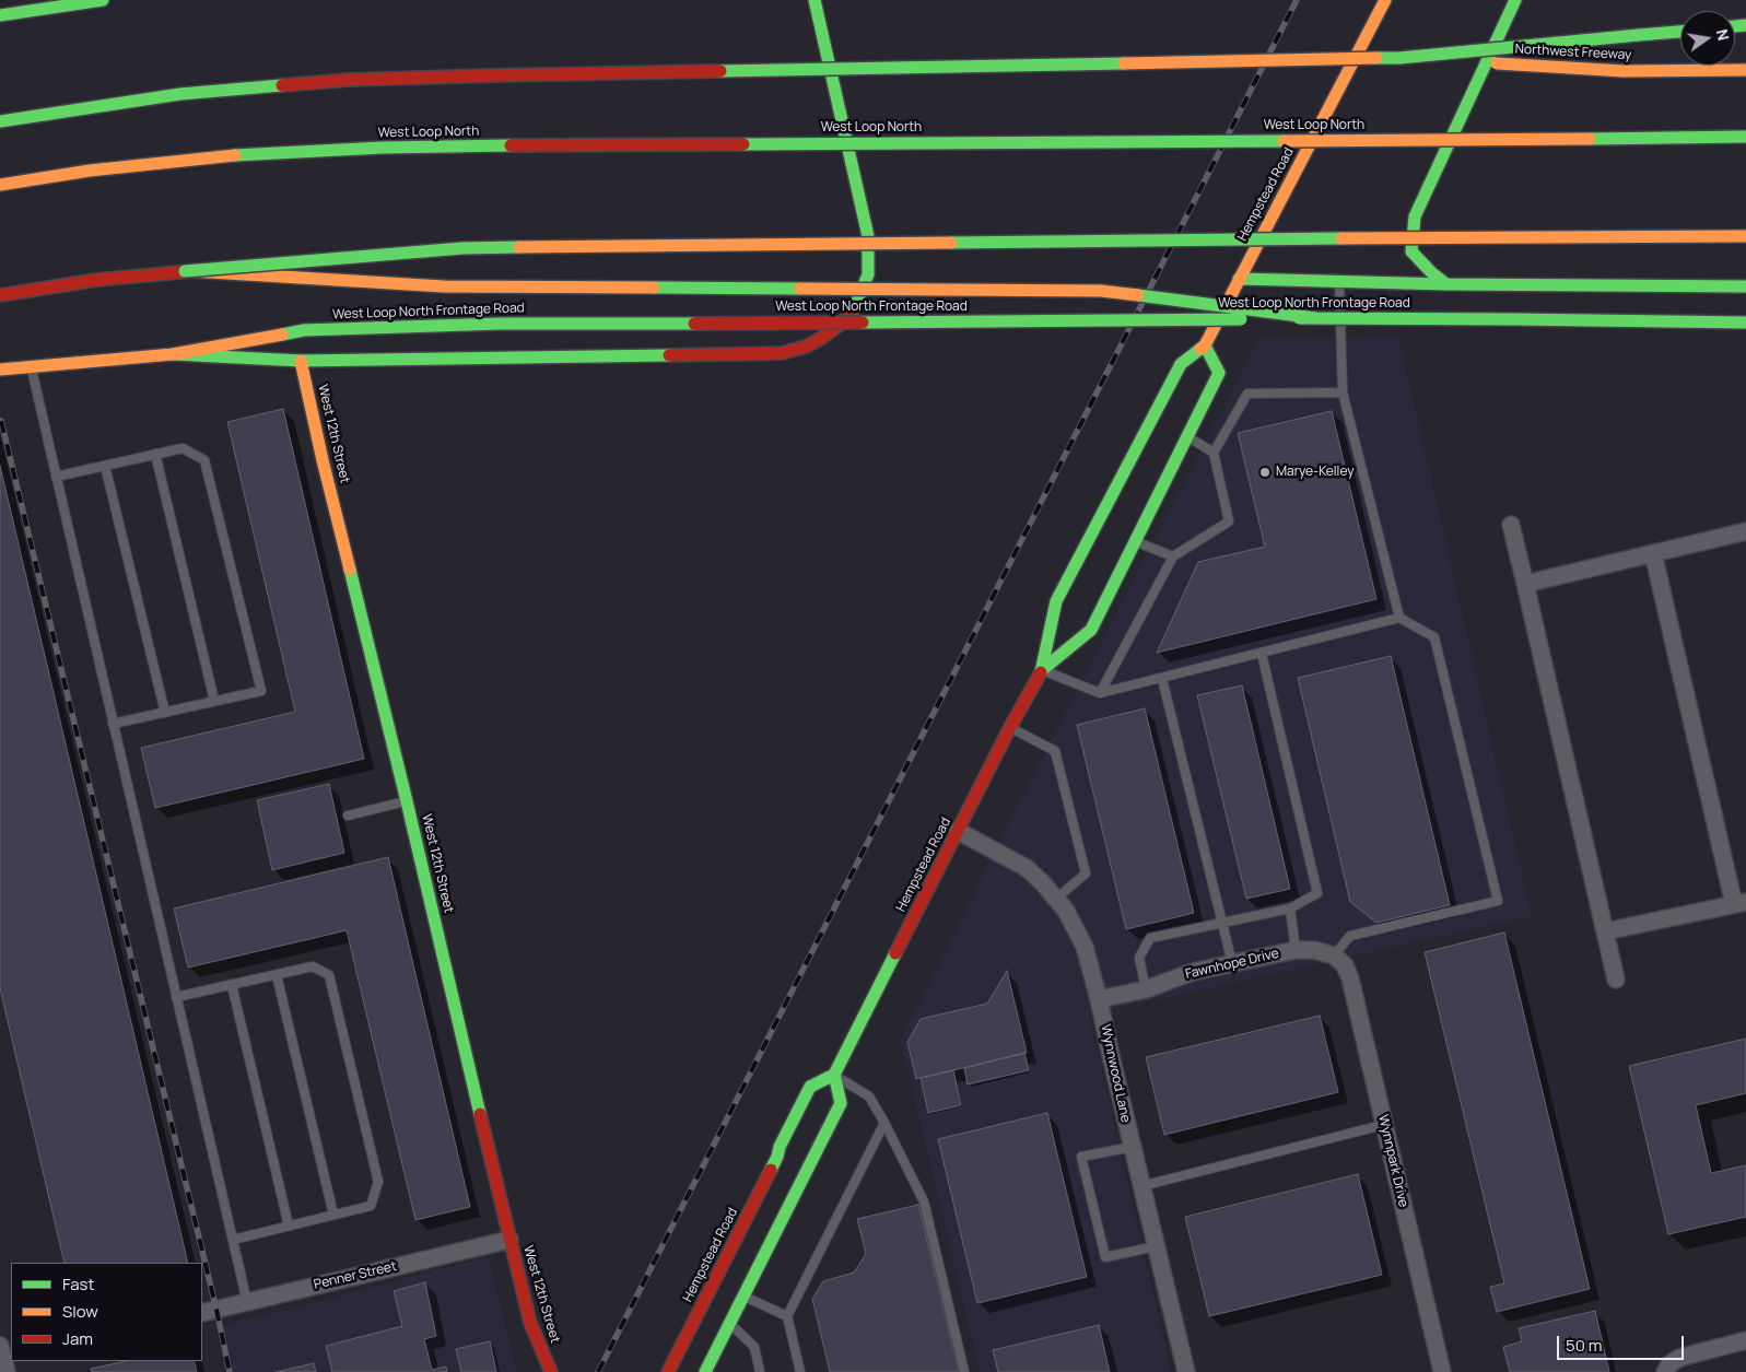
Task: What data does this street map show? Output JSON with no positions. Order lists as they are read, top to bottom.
{
  "streets": {
    "main road": [
      "Northwest Freeway",
      "West Loop North",
      "Hempstead Road",
      "West Loop North Frontage Road",
      "West 12th Street"
    ],
    "street": [
      "Fawnhope Drive",
      "Wynnwood Lane",
      "Wynnpark Drive",
      "Penner Street"
    ]
  },
  "crossings": [
    ["Hempstead Road", "Wynnwood Lane"],
    ["West 12th Street", "Penner Street"],
    ["Fawnhope Drive", "Wynnwood Lane"],
    ["Fawnhope Drive", "Wynnpark Drive"]
  ],
  "places": ["Marye-Kelley"],
  "legend": ["Fast", "Slow", "Jam"],
  "scale_bar": "50 m",
  "north": "right"
}
